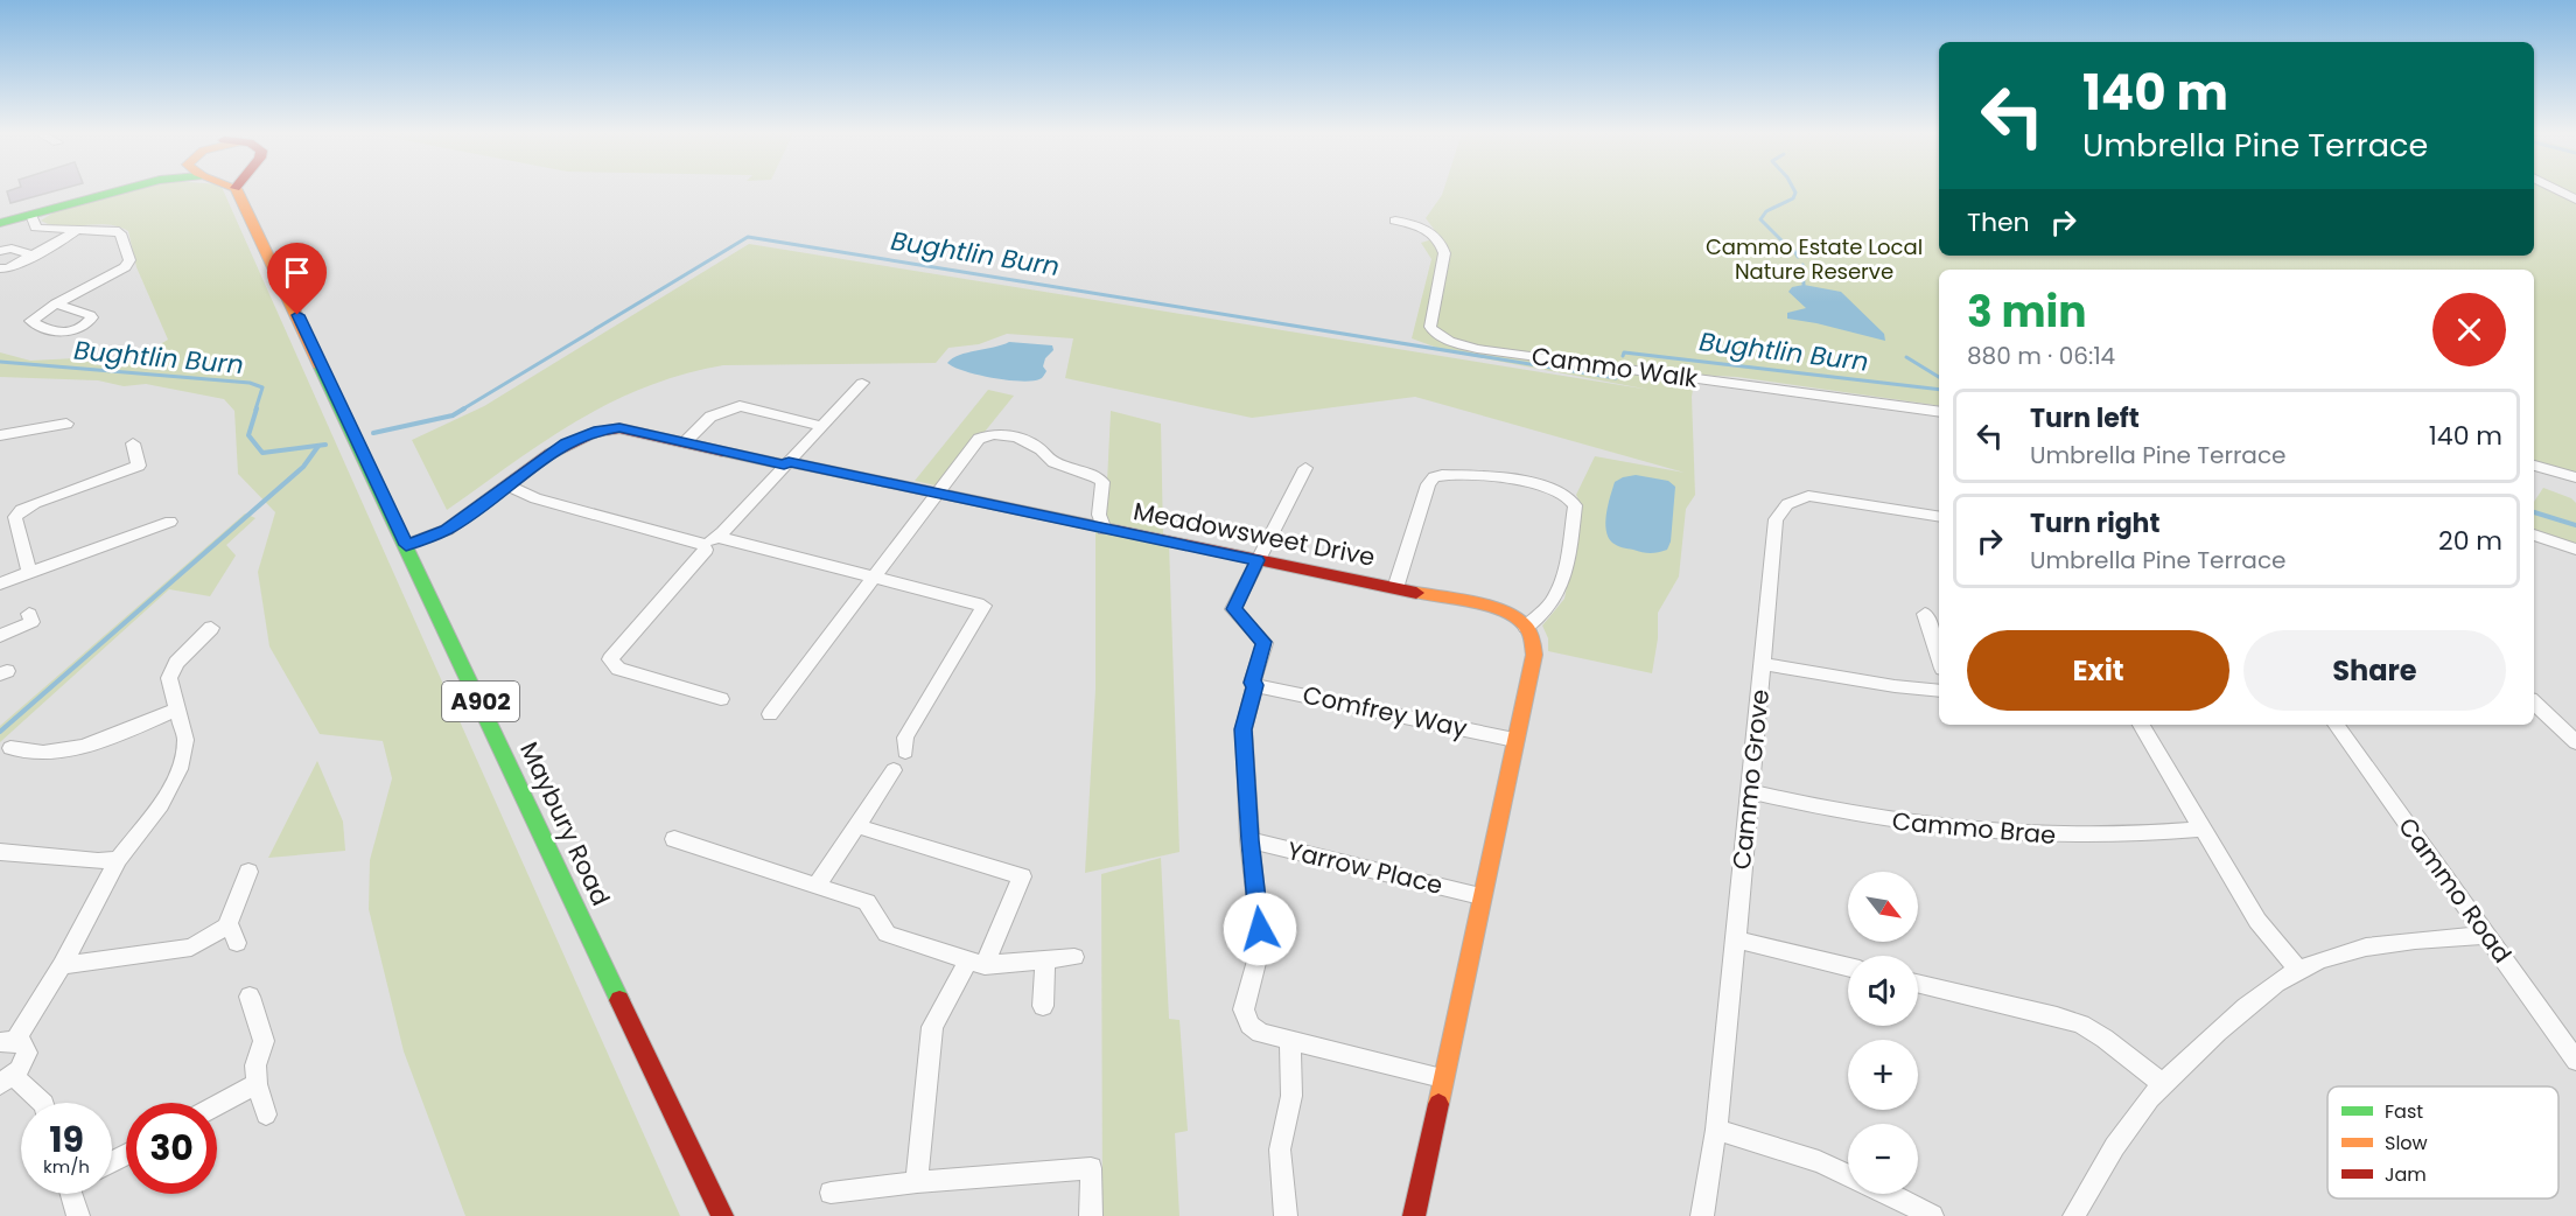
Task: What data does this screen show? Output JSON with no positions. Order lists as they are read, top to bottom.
{
  "streets": {
    "street": [
      "Cammo Walk",
      "Meadowsweet Drive",
      "A902",
      "Comfrey Way",
      "Cammo Grove",
      "Maybury Road",
      "Cammo Brae",
      "Yarrow Place",
      "Cammo Road"
    ]
  },
  "crossings": [
    ["Meadowsweet Drive", "Maybury Road"],
    ["Cammo Grove", "Cammo Brae"]
  ],
  "water": ["Bughtlin Burn"],
  "parks": ["Cammo Estate Local Nature Reserve"],
  "legend": ["Fast", "Slow", "Jam"],
  "north": "bottom right",
  "page": {
    "turn": ["140 m", "Umbrella Pine Terrace"],
    "then": "Then",
    "heading": ["3 min", "880 m · 06:14"],
    "list": [
      {
        "name": "Turn left",
        "note": "Umbrella Pine Terrace",
        "value": "140 m"
      },
      {
        "name": "Turn right",
        "note": "Umbrella Pine Terrace",
        "value": "20 m"
      }
    ],
    "buttons": ["Exit", "Share"],
    "map_buttons": ["+", "−"],
    "speed": "19 km/h",
    "limit": "30"
  }
}
